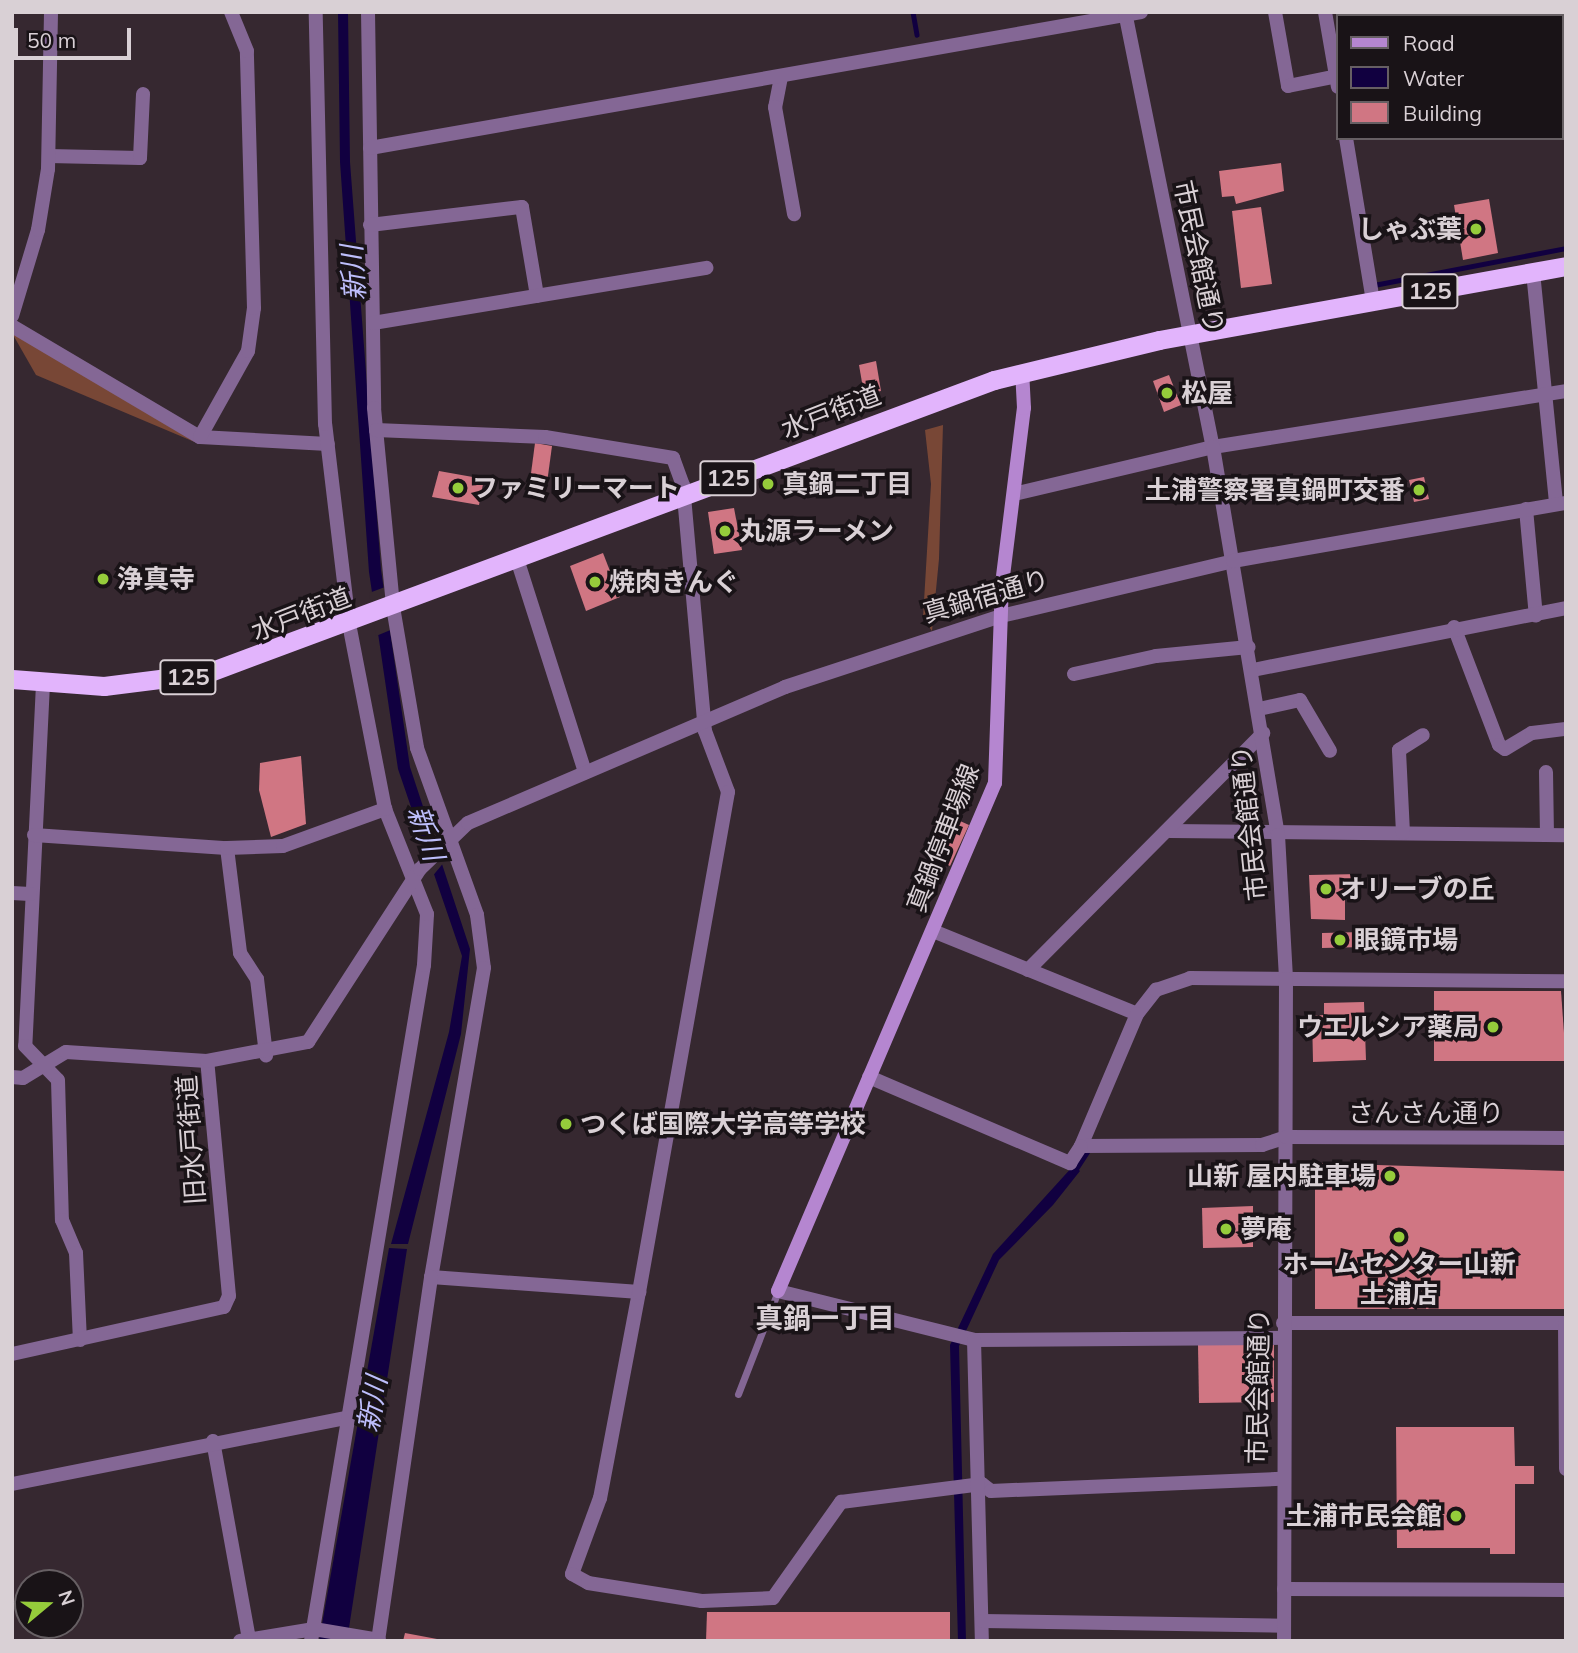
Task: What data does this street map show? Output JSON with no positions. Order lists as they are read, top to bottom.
{
  "streets": {
    "highway": ["125", "水戸街道"],
    "main road": ["真鍋停車場線"],
    "street": [
      "市民会館通り",
      "真鍋宿通り",
      "さんさん通り",
      "旧水戸街道"
    ]
  },
  "crossings": [
    ["市民会館通り", "水戸街道"],
    ["市民会館通り", "真鍋宿通り"],
    ["市民会館通り", "さんさん通り"],
    ["水戸街道", "真鍋停車場線"],
    ["真鍋宿通り", "真鍋停車場線"],
    ["真鍋宿通り", "旧水戸街道"]
  ],
  "districts": ["真鍋一丁目"],
  "water": ["新川"],
  "places": [
    "しゃぶ葉",
    "松屋",
    "真鍋二丁目",
    "ファミリーマート",
    "土浦警察署真鍋町交番",
    "丸源ラーメン",
    "浄真寺",
    "焼肉きんぐ",
    "オリーブの丘",
    "眼鏡市場",
    "ウエルシア薬局",
    "つくば国際大学高等学校",
    "山新 屋内駐車場",
    "夢庵",
    "ホームセンター山新 土浦店",
    "土浦市民会館"
  ],
  "legend": ["Road", "Water", "Building"],
  "scale_bar": "50 m",
  "north": "right"
}
